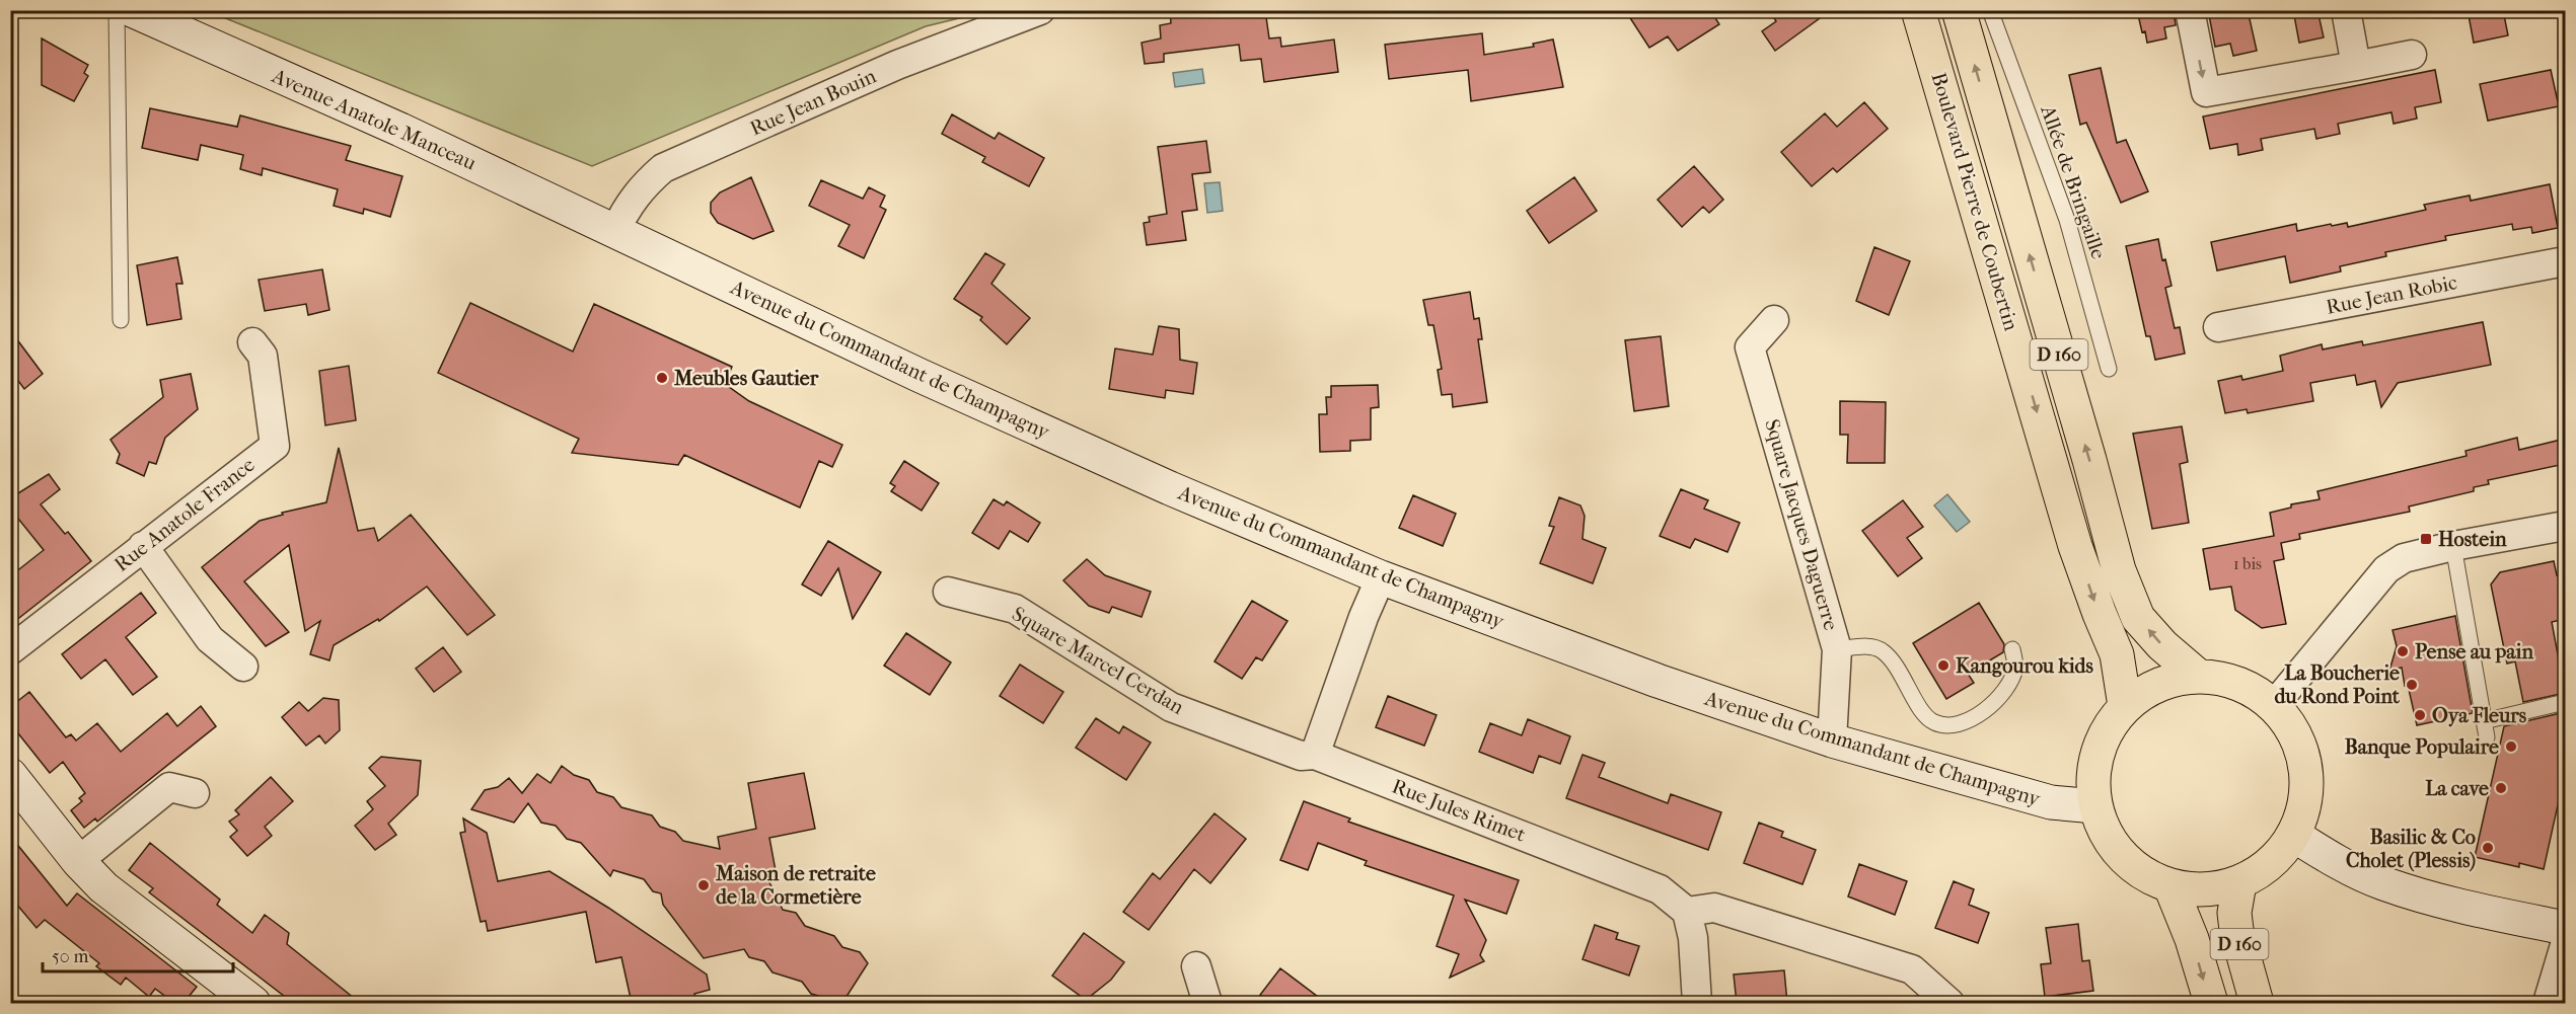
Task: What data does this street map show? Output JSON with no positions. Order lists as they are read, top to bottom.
{
  "streets": {
    "main road": [
      "Avenue Anatole Manceau",
      "Boulevard Pierre de Coubertin",
      "D 160",
      "Avenue du Commandant de Champagny"
    ],
    "street": [
      "Rue Jean Bouin",
      "Rue Jean Robic",
      "Rue Anatole France",
      "Square Jacques Daguerre",
      "Square Marcel Cerdan",
      "Rue Jules Rimet"
    ],
    "lane": ["Allée de Bringaille"]
  },
  "crossings": [
    ["Rue Jean Bouin", "Avenue Anatole Manceau"],
    ["Rue Jean Bouin", "Avenue du Commandant de Champagny"],
    ["Avenue Anatole Manceau", "Avenue du Commandant de Champagny"],
    ["Boulevard Pierre de Coubertin", "D 160"],
    ["Boulevard Pierre de Coubertin", "Avenue du Commandant de Champagny"],
    ["D 160", "Avenue du Commandant de Champagny"],
    ["Avenue du Commandant de Champagny", "Square Jacques Daguerre"],
    ["Square Marcel Cerdan", "Rue Jules Rimet"]
  ],
  "places": {
    "other": [
      "Meubles Gautier",
      "Pense au pain",
      "Kangourou kids",
      "La Boucherie du Rond Point",
      "Oya Fleurs",
      "Banque Populaire",
      "La cave",
      "Basilic & Co Cholet (Plessis)",
      "Maison de retraite de la Cormetière"
    ],
    "transit": ["Hostein"]
  },
  "house_numbers": ["1 bis"],
  "scale_bar": "50 m"
}
